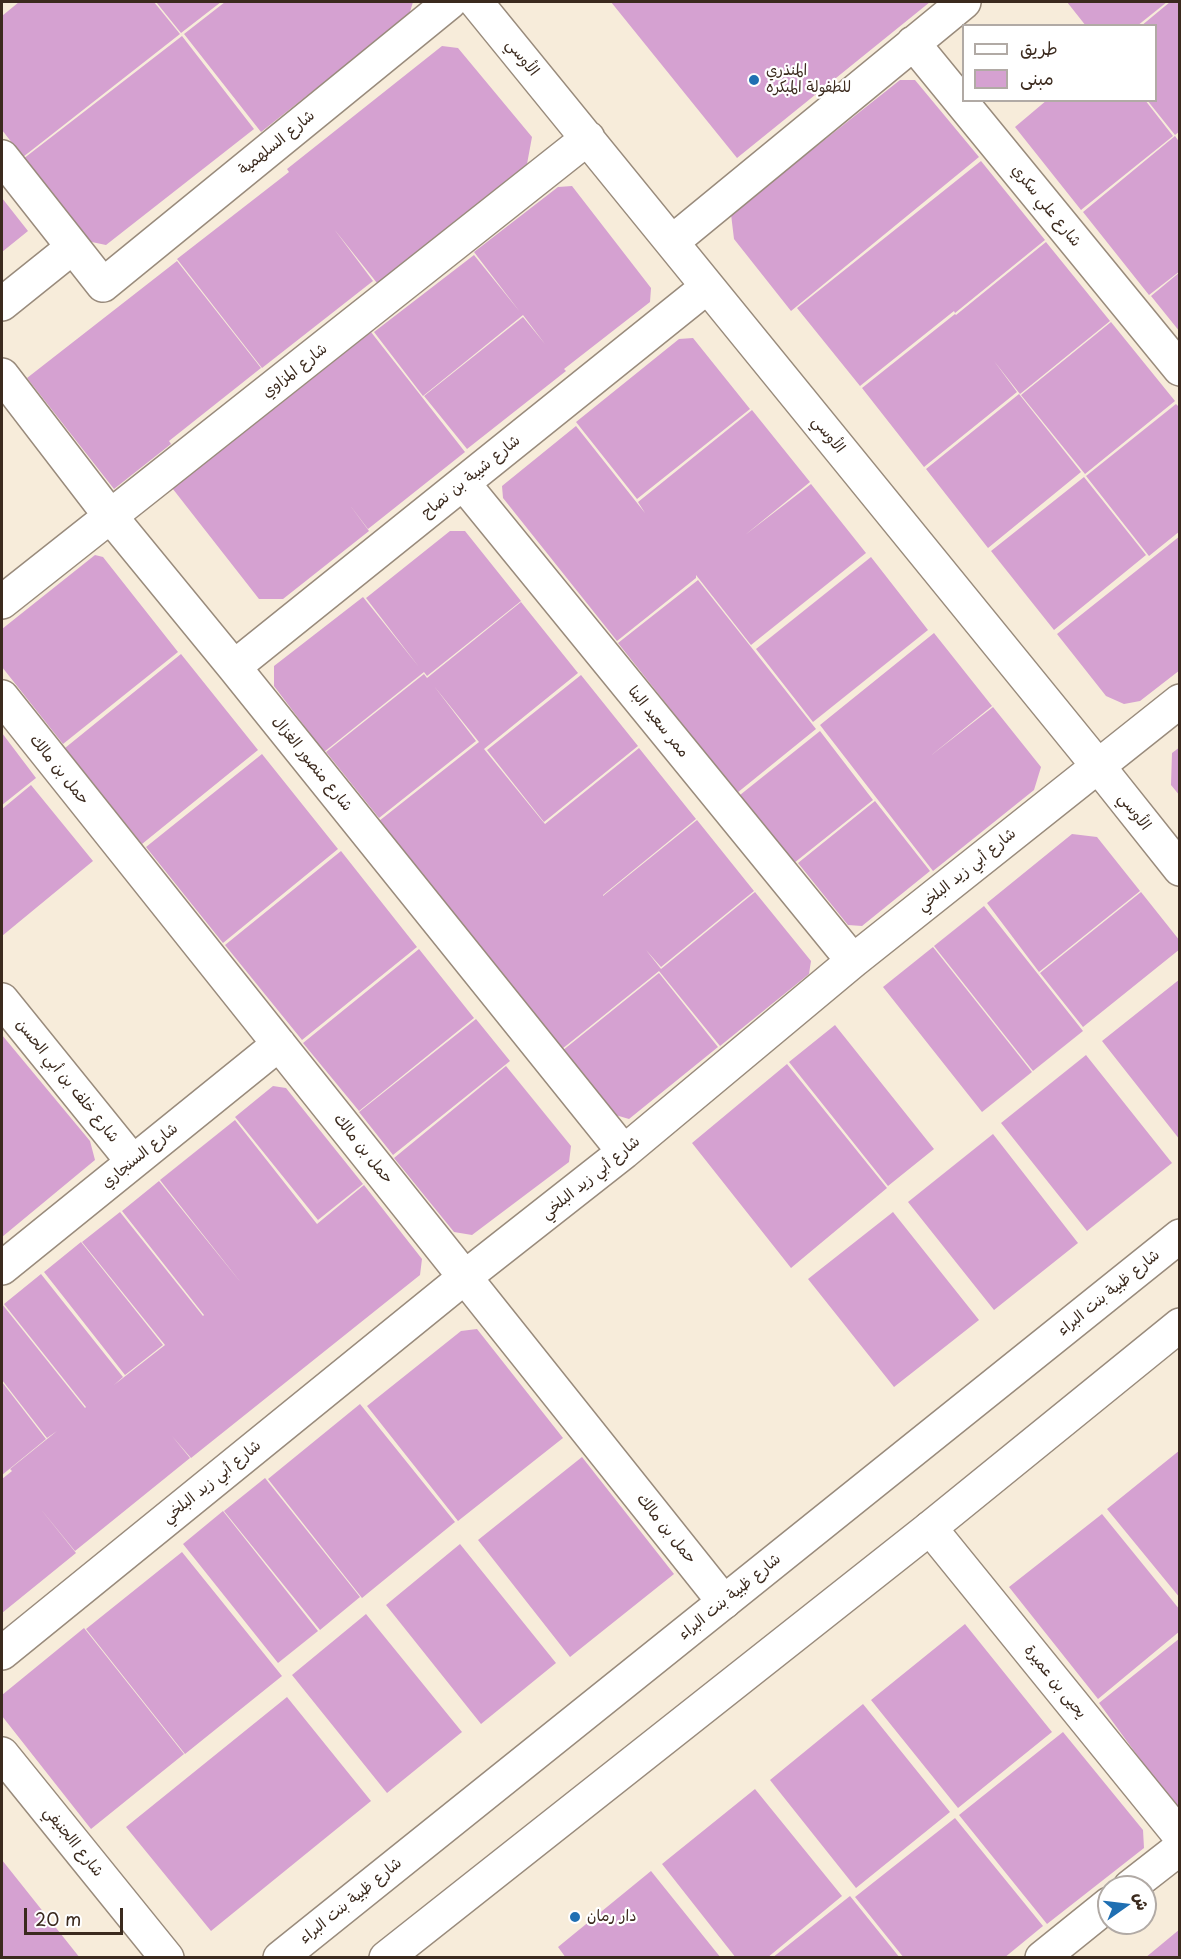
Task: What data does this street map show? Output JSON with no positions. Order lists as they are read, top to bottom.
{
  "streets": {
    "street": [
      "الأوسي",
      "شارع السلهمية",
      "شارع علي سكري",
      "شارع المزاوي",
      "شارع شيبة بن نصاح",
      "ممر سعيد البنا",
      "شارع منصور الغزال",
      "حمل بن مالك",
      "شارع أبي زيد البلخي",
      "شارع خلف بن أبي الحسن",
      "شارع السنجاري",
      "شارع ظبية بنت البراء",
      "يحيى بن عميرة",
      "شارع االجنيفي"
    ]
  },
  "crossings": [
    ["الأوسي", "شارع المزاوي"],
    ["الأوسي", "شارع شيبة بن نصاح"],
    ["الأوسي", "شارع أبي زيد البلخي"],
    ["شارع المزاوي", "شارع منصور الغزال"],
    ["شارع شيبة بن نصاح", "ممر سعيد البنا"],
    ["شارع شيبة بن نصاح", "شارع منصور الغزال"],
    ["ممر سعيد البنا", "شارع أبي زيد البلخي"],
    ["شارع منصور الغزال", "شارع أبي زيد البلخي"],
    ["حمل بن مالك", "شارع أبي زيد البلخي"],
    ["حمل بن مالك", "شارع السنجاري"],
    ["حمل بن مالك", "شارع ظبية بنت البراء"],
    ["شارع خلف بن أبي الحسن", "شارع السنجاري"]
  ],
  "places": ["المنذري للطفولة المبكره", "دار رمان"],
  "legend": ["طريق", "مبنى"],
  "scale_bar": "20 m",
  "north": "right"
}
